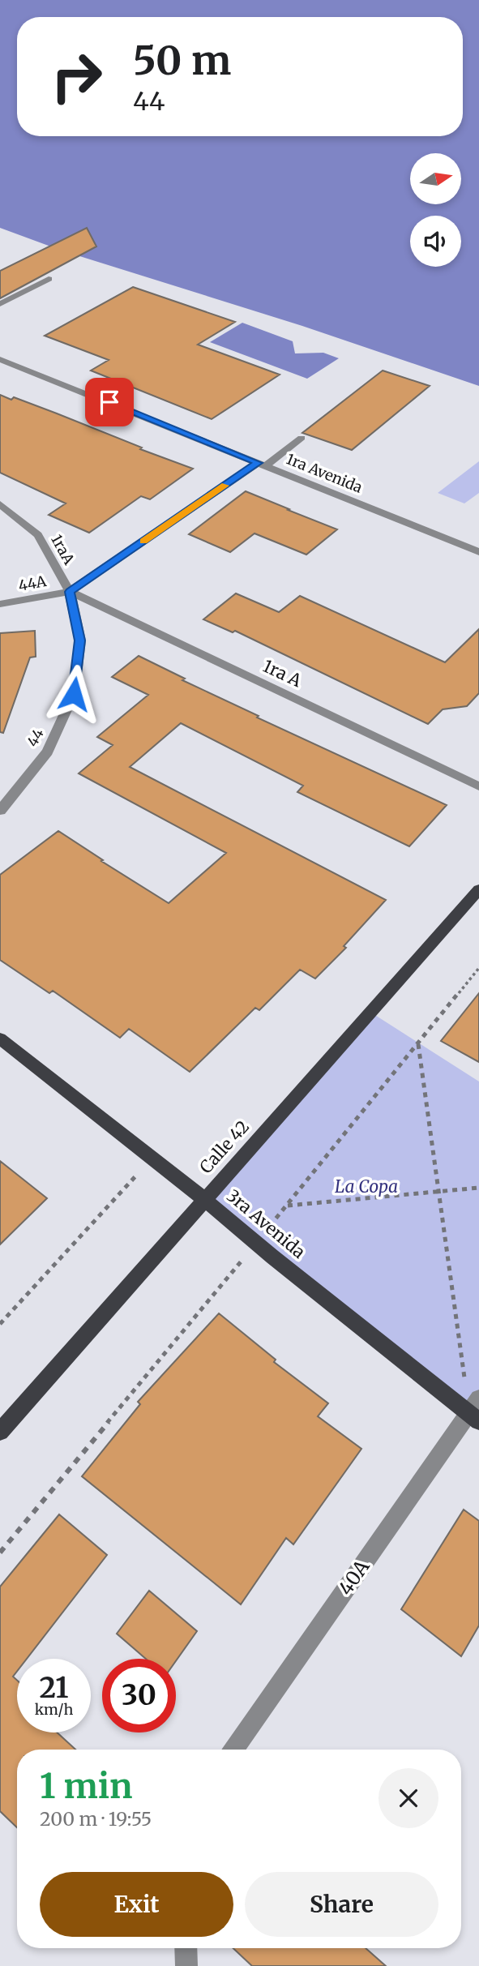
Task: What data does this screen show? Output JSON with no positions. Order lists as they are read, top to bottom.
{
  "streets": {
    "main road": ["Calle 42", "3ra Avenida"],
    "street": [
      "1ra Avenida",
      "1raA",
      "44A",
      "1ra A",
      "44",
      "40A"
    ]
  },
  "crossings": [
    ["1raA", "44A"],
    ["1raA", "1ra A"],
    ["1raA", "44"],
    ["44A", "1ra A"],
    ["44A", "44"],
    ["1ra A", "44"],
    ["Calle 42", "3ra Avenida"],
    ["3ra Avenida", "40A"]
  ],
  "parks": ["La Copa"],
  "north": "right",
  "page": {
    "turn": ["50 m", "44"],
    "speed": "21 km/h",
    "limit": "30",
    "heading": ["1 min", "200 m · 19:55"],
    "buttons": ["Exit", "Share"]
  }
}
